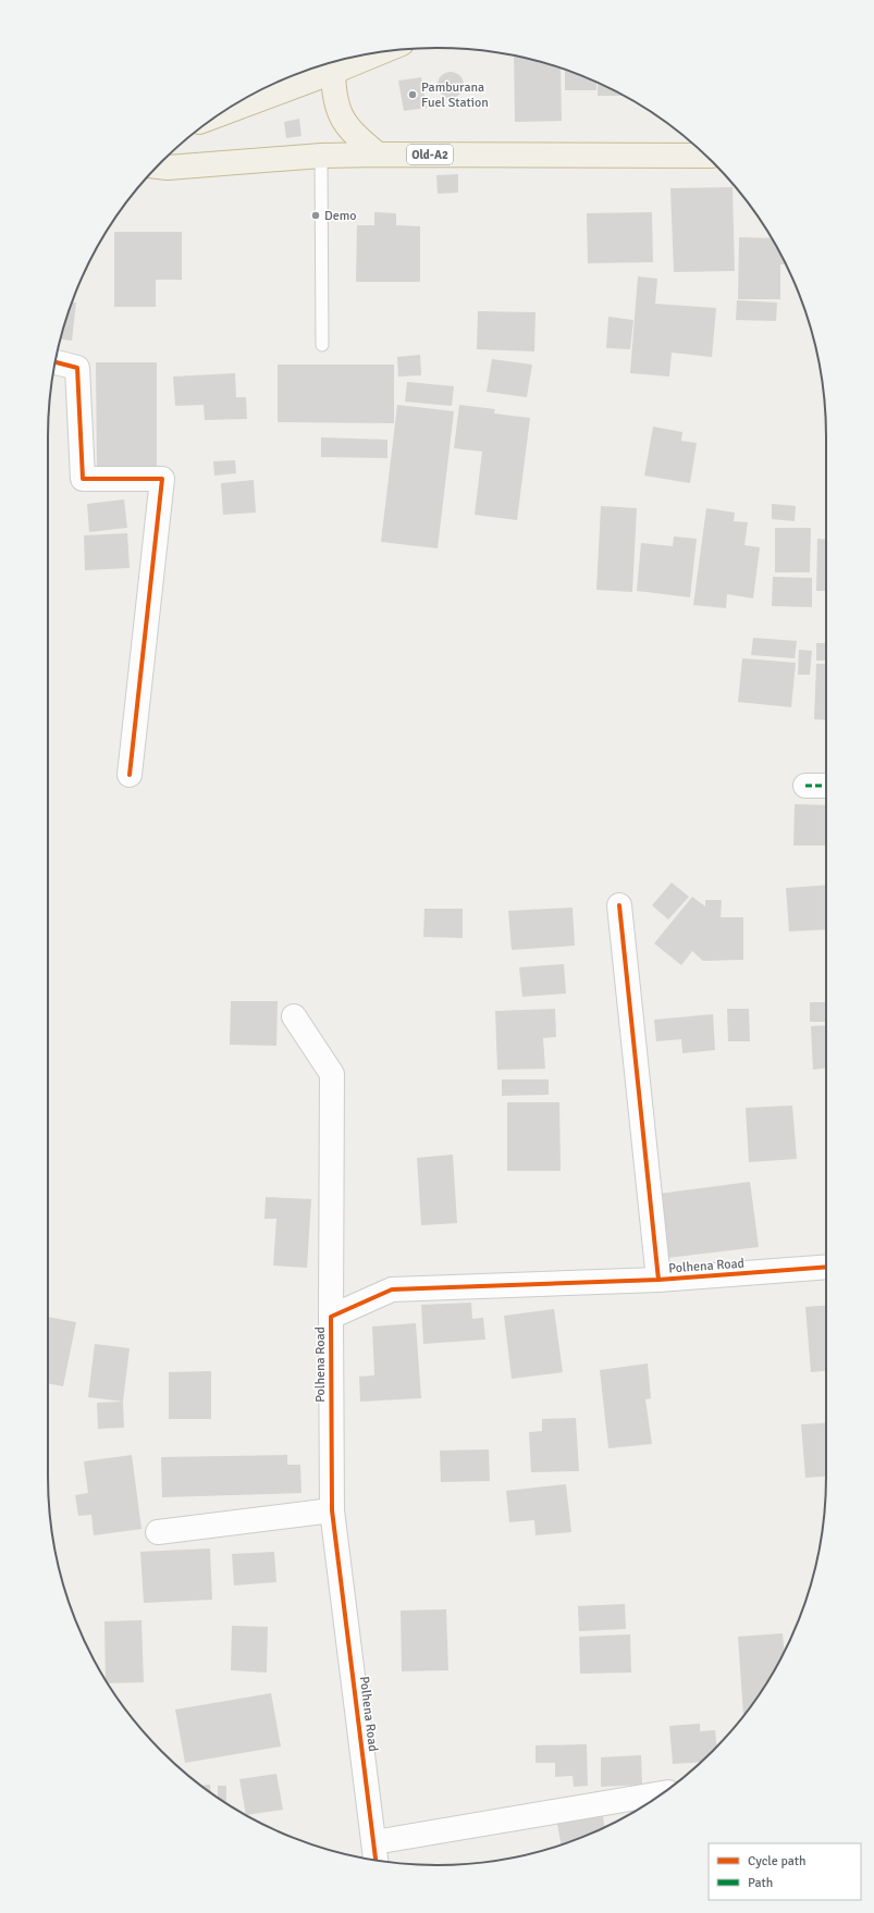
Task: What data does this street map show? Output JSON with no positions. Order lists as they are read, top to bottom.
{
  "streets": {
    "highway": ["Old-A2"],
    "street": ["Polhena Road"]
  },
  "places": ["Pamburana Fuel Station", "Demo"],
  "legend": ["Cycle path", "Path"]
}
